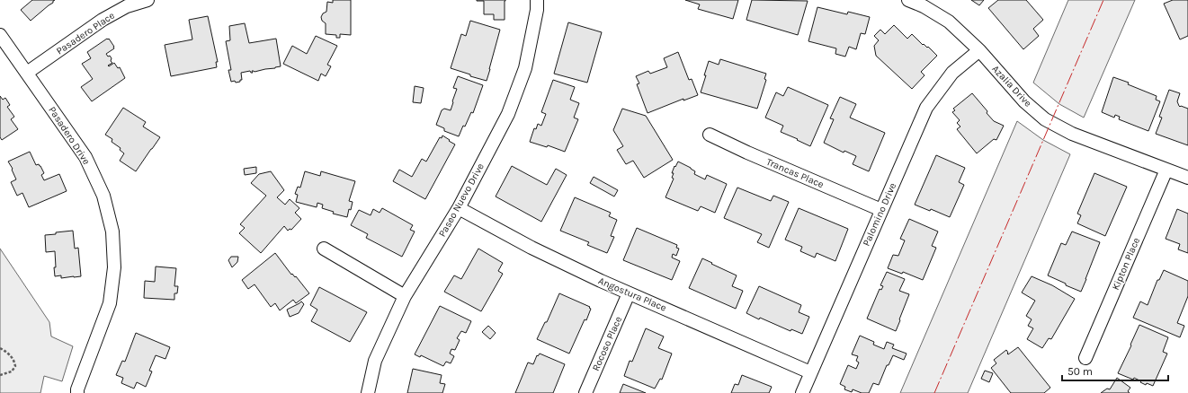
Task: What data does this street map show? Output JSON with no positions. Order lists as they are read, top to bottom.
{
  "streets": {
    "street": [
      "Pasadero Place",
      "Azalia Drive",
      "Pasadero Drive",
      "Trancas Place",
      "Paseo Nuevo Drive",
      "Palomino Drive",
      "Kipton Place",
      "Angostura Place",
      "Rocoso Place"
    ]
  },
  "crossings": [
    ["Pasadero Place", "Pasadero Drive"],
    ["Azalia Drive", "Palomino Drive"],
    ["Azalia Drive", "Kipton Place"],
    ["Trancas Place", "Palomino Drive"],
    ["Paseo Nuevo Drive", "Angostura Place"],
    ["Palomino Drive", "Angostura Place"],
    ["Angostura Place", "Rocoso Place"]
  ],
  "scale_bar": "50 m"
}
